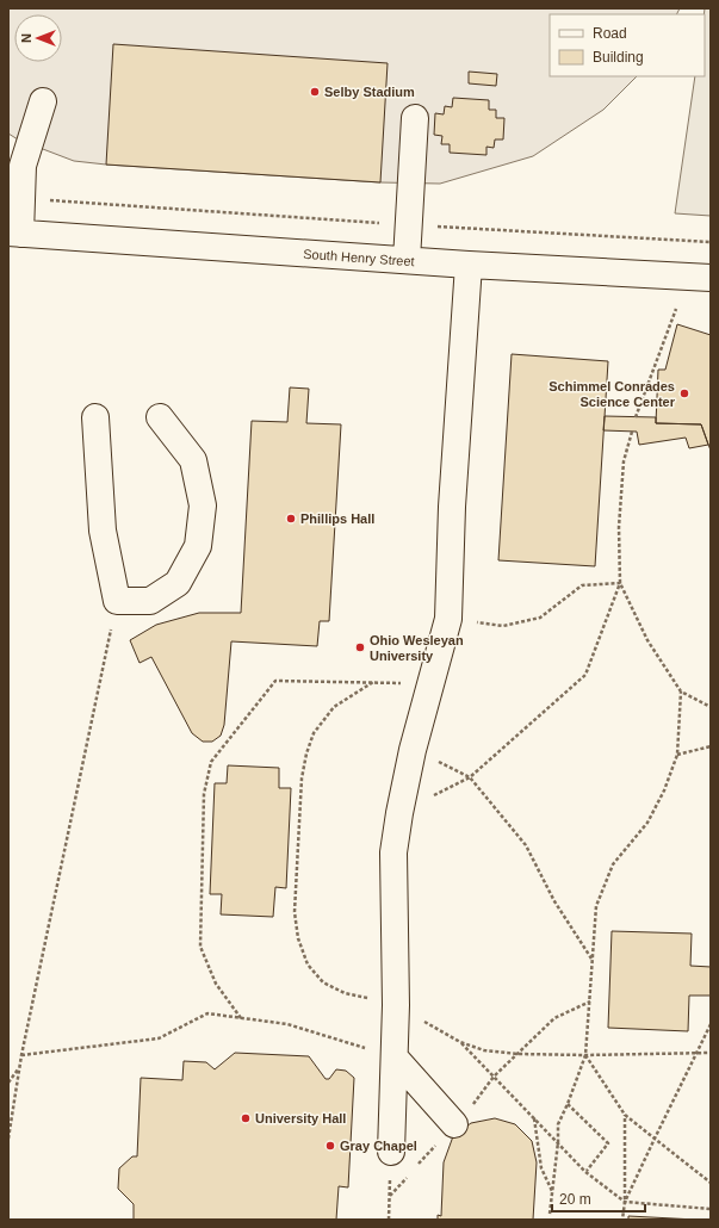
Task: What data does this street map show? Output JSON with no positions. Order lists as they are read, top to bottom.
{
  "streets": {
    "street": ["South Henry Street"]
  },
  "places": [
    "Selby Stadium",
    "Schimmel Conrades Science Center",
    "Phillips Hall",
    "Ohio Wesleyan University",
    "University Hall",
    "Gray Chapel"
  ],
  "legend": ["Road", "Building"],
  "scale_bar": "20 m",
  "north": "left"
}
